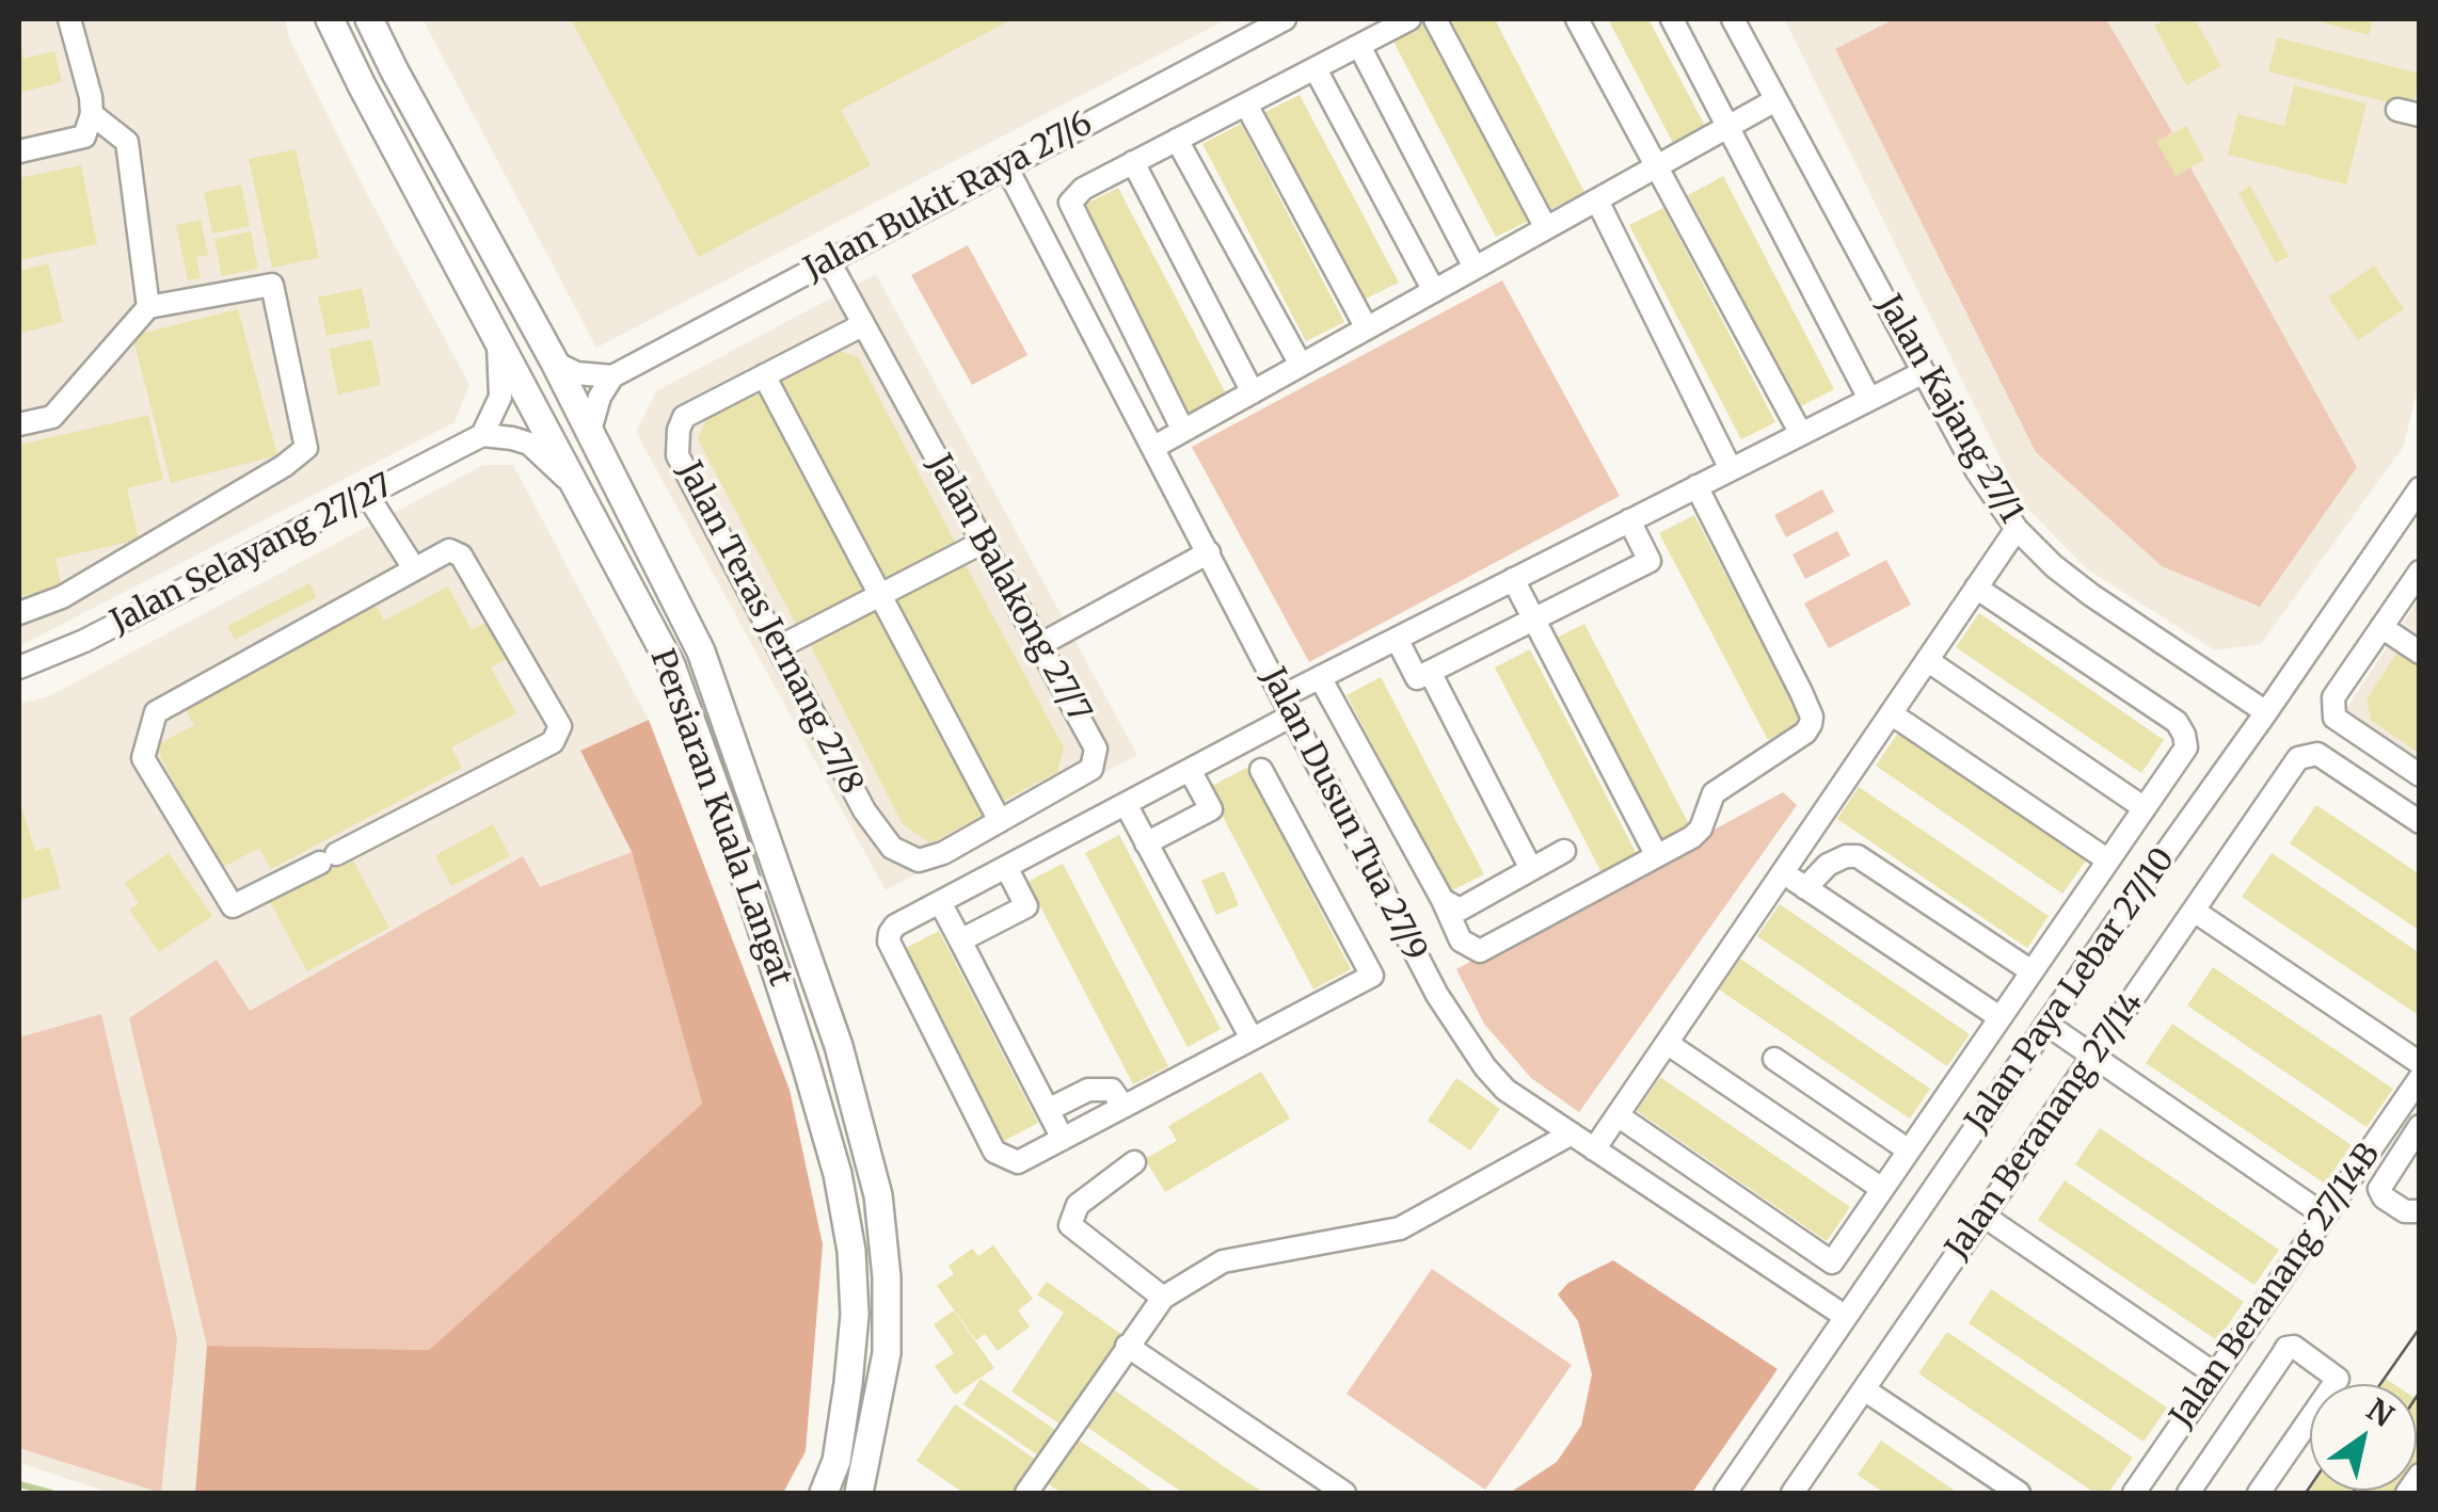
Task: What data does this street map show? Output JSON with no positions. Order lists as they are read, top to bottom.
{
  "streets": {
    "main road": ["Persiaran Kuala Langat"],
    "street": [
      "Jalan Bukit Raya 27/6",
      "Jalan Kajang 27/1",
      "Jalan Selayang 27/27",
      "Jalan Balakong 27/7",
      "Jalan Teras Jernang 27/8",
      "Jalan Dusun Tua 27/9",
      "Jalan Paya Lebar 27/10",
      "Jalan Beranang 27/14",
      "Jalan Beranang 27/14B"
    ]
  },
  "crossings": [
    ["Jalan Bukit Raya 27/6", "Jalan Balakong 27/7"],
    ["Jalan Bukit Raya 27/6", "Jalan Dusun Tua 27/9"],
    ["Jalan Kajang 27/1", "Jalan Paya Lebar 27/10"],
    ["Jalan Balakong 27/7", "Jalan Teras Jernang 27/8"],
    ["Jalan Dusun Tua 27/9", "Jalan Paya Lebar 27/10"]
  ],
  "north": "top right"
}
